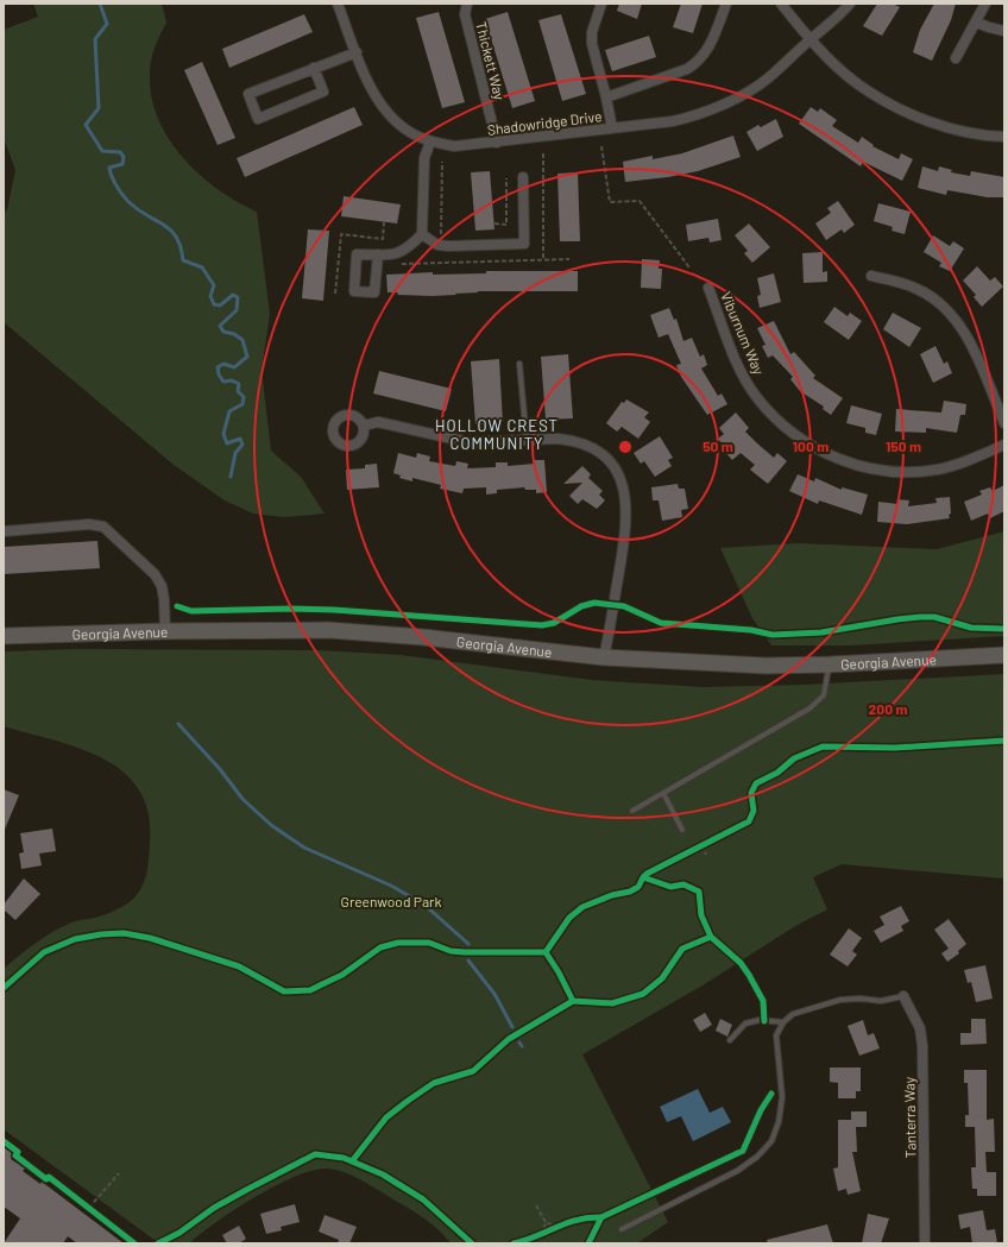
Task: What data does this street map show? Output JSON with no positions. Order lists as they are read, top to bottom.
{
  "streets": {
    "main road": ["Georgia Avenue"],
    "street": [
      "Thickett Way",
      "Shadowridge Drive",
      "Viburnum Way",
      "Tanterra Way"
    ]
  },
  "crossings": [
    ["Thickett Way", "Shadowridge Drive"]
  ],
  "districts": ["HOLLOW CREST COMMUNITY"],
  "parks": ["Greenwood Park"],
  "rings": [
    "50 m",
    "100 m",
    "150 m",
    "200 m"
  ]
}
